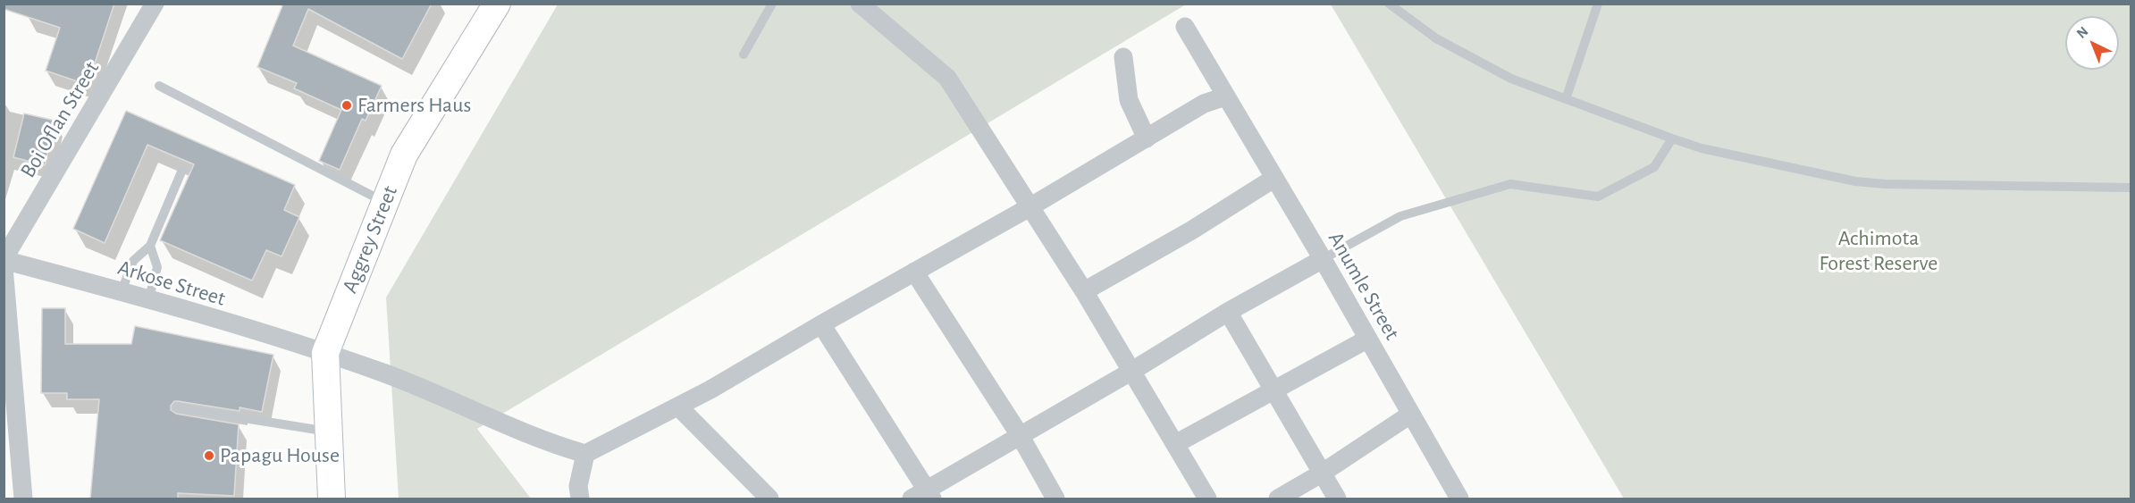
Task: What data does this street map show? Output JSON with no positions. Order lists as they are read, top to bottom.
{
  "streets": {
    "main road": ["Aggrey Street"],
    "street": ["Boi Oflan Street", "Arkose Street", "Anumle Street"]
  },
  "crossings": [
    ["Boi Oflan Street", "Arkose Street"],
    ["Aggrey Street", "Arkose Street"]
  ],
  "parks": ["Achimota Forest Reserve"],
  "places": ["Farmers Haus", "Papagu House"],
  "north": "top left"
}
